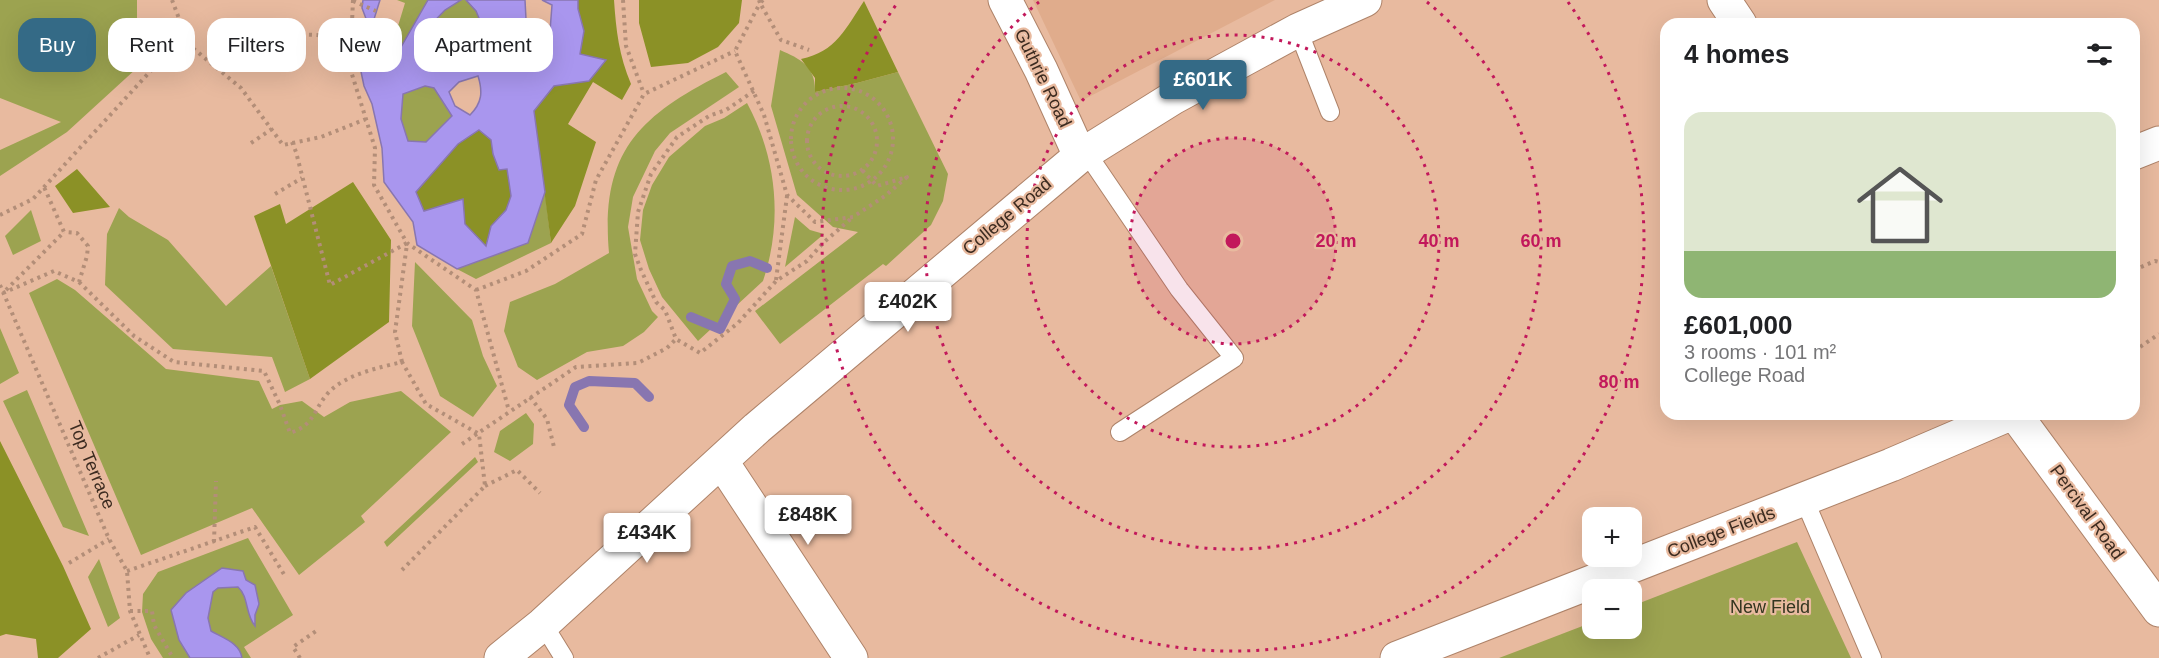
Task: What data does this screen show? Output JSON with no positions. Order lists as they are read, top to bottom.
{
  "streets": {
    "street": [
      "Guthrie Road",
      "College Road",
      "Percival Road",
      "College Fields"
    ],
    "path": ["Top Terrace"]
  },
  "crossings": [
    ["Guthrie Road", "College Road"]
  ],
  "parks": ["New Field"],
  "page": {
    "chip": [
      "Buy",
      "Rent",
      "Filters",
      "New",
      "Apartment"
    ],
    "heading": "4 homes",
    "price": [
      "£601K",
      "£402K",
      "£848K",
      "£434K"
    ],
    "list": [
      {
        "name": "£601,000",
        "note": "3 rooms · 101 m² · College Road"
      }
    ],
    "map_buttons": ["+", "−"]
  },
  "rings": [
    "20 m",
    "40 m",
    "60 m",
    "80 m"
  ]
}
